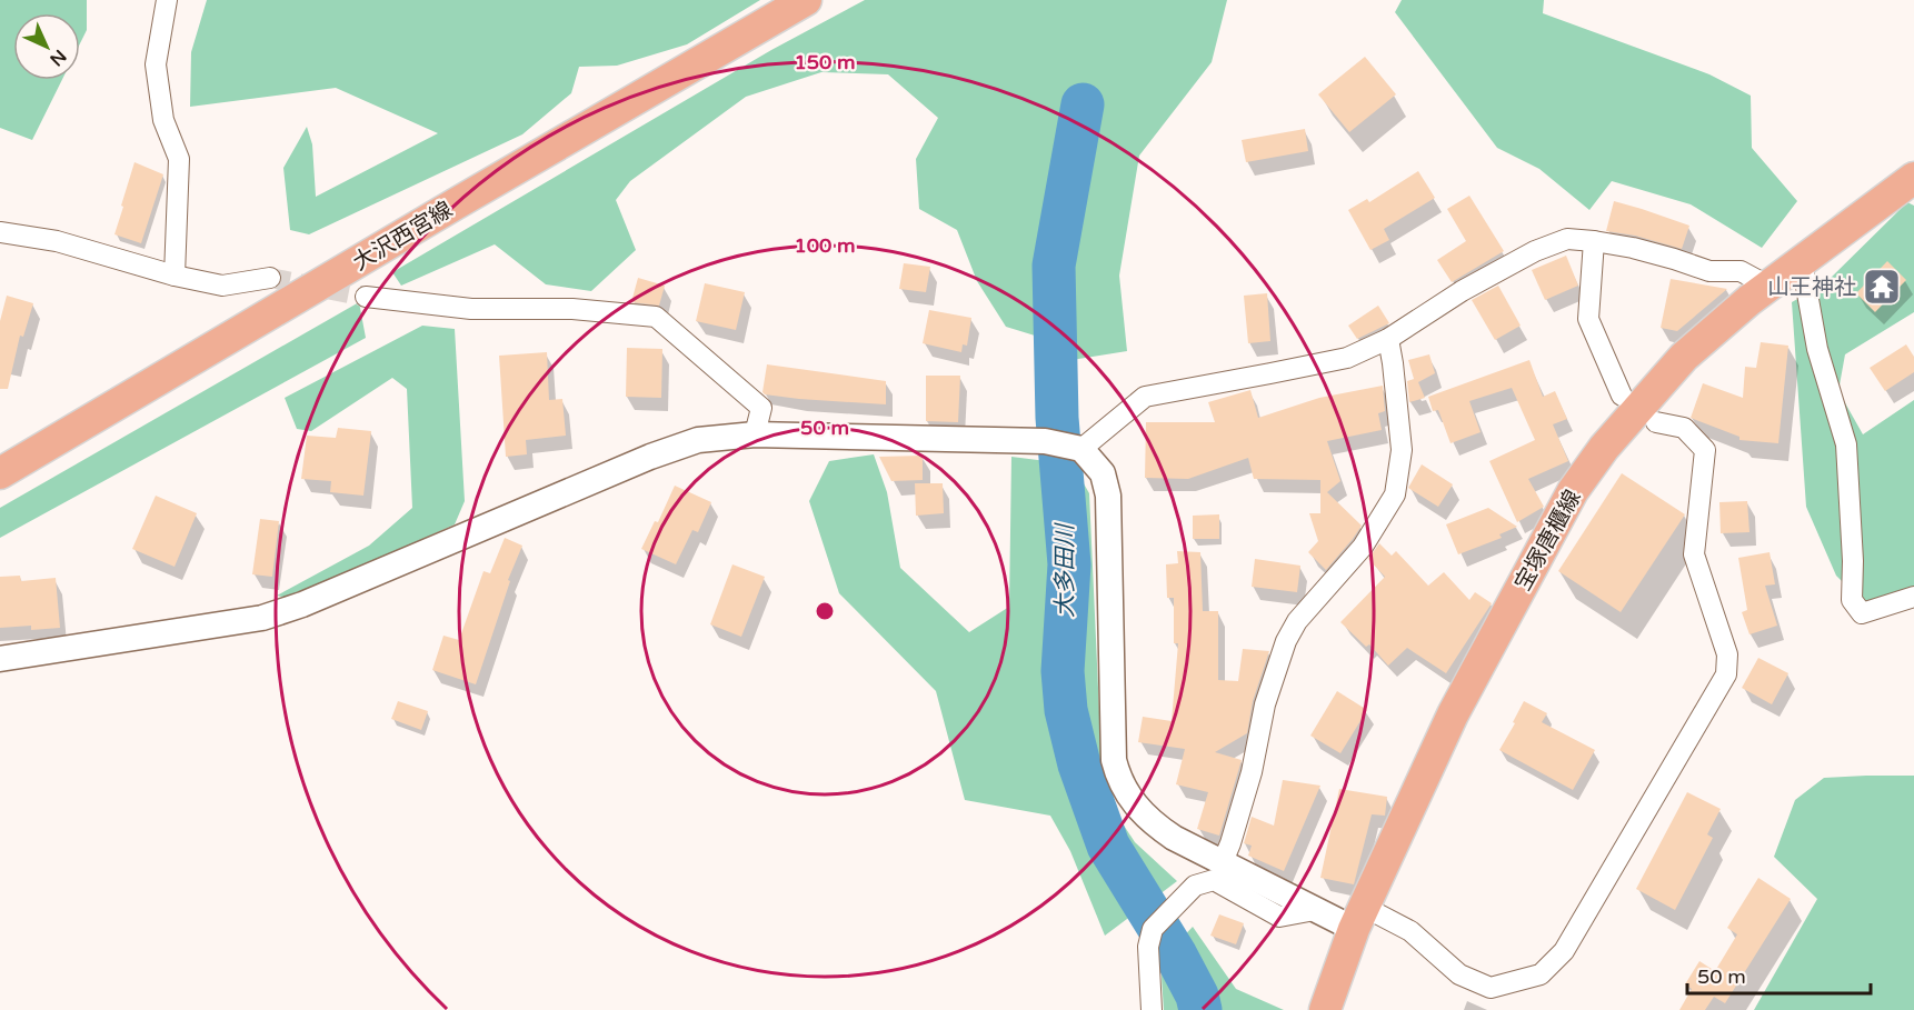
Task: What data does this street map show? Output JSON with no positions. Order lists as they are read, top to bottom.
{
  "streets": {
    "main road": ["大沢西宮線", "宝塚唐櫃線"]
  },
  "water": ["大多田川"],
  "places": {
    "temple": ["山王神社"]
  },
  "scale_bar": "50 m",
  "north": "bottom right",
  "rings": ["150 m", "100 m", "50 m"]
}
